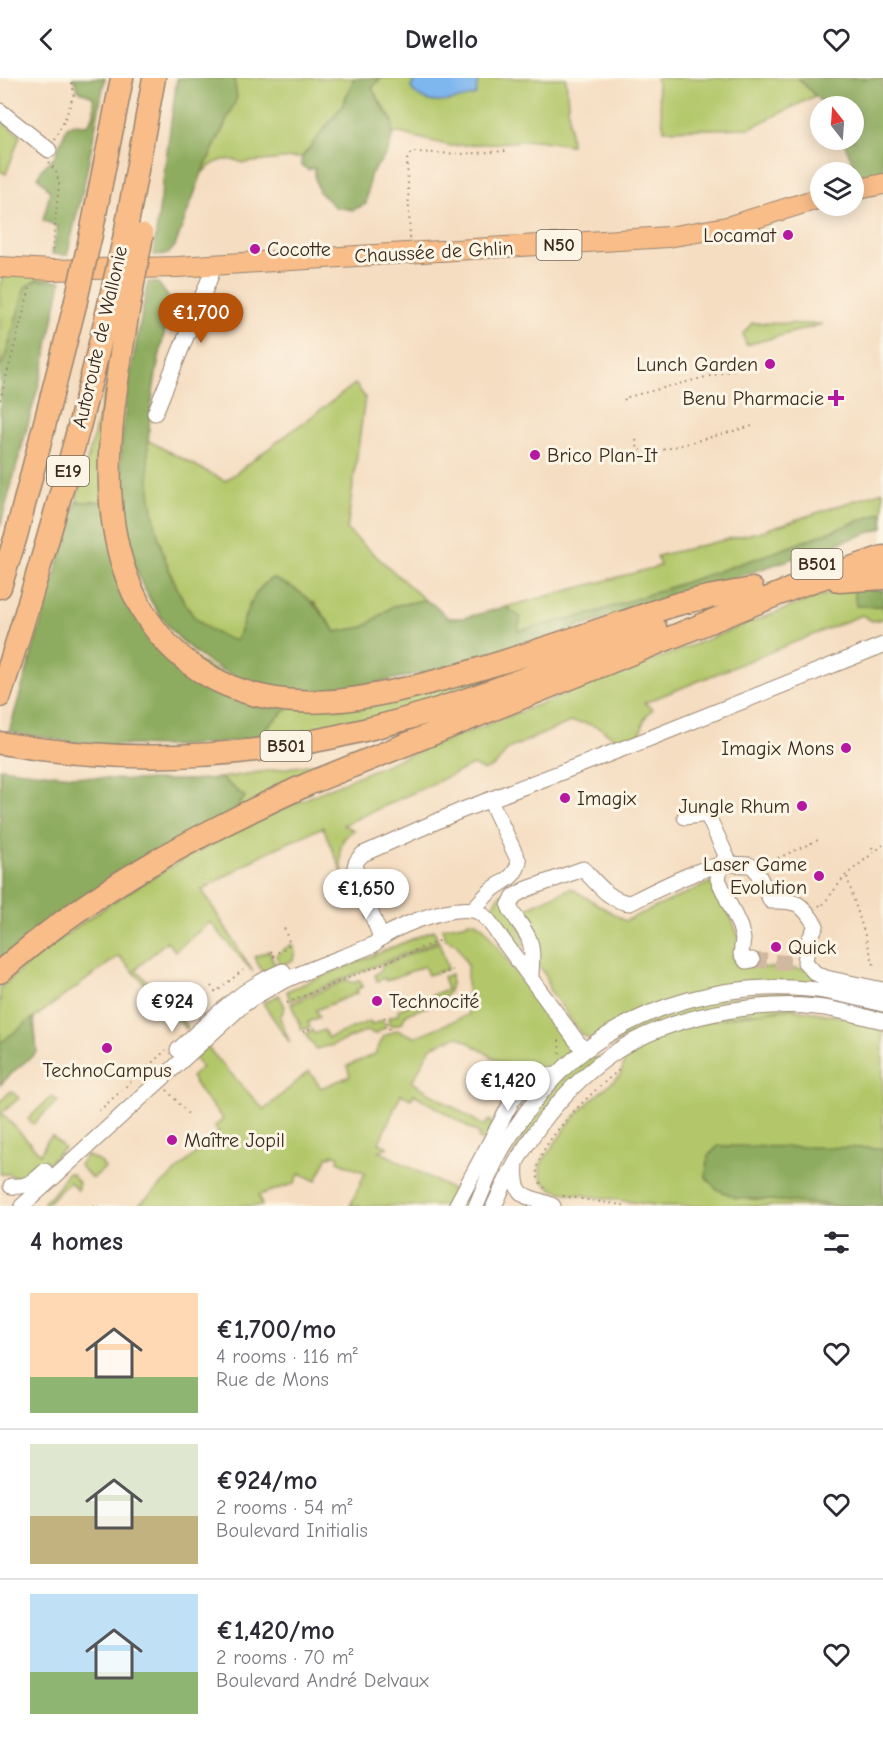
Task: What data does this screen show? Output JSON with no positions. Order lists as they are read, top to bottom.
{
  "streets": {
    "highway": ["Autoroute de Wallonie", "E19", "B501"],
    "main road": ["N50", "Chaussée de Ghlin"]
  },
  "crossings": [
    ["N50", "Chaussée de Ghlin"]
  ],
  "places": {
    "other": [
      "Locamat",
      "Cocotte",
      "Lunch Garden",
      "Brico Plan-It",
      "Imagix Mons",
      "Imagix",
      "Jungle Rhum",
      "Laser Game Evolution",
      "Quick",
      "Technocité",
      "TechnoCampus",
      "Maître Jopil"
    ],
    "health": ["Benu Pharmacie"]
  },
  "north": "top",
  "page": {
    "header": "Dwello",
    "price": [
      "€1,700",
      "€1,650",
      "€924",
      "€1,420"
    ],
    "heading": "4 homes",
    "list": [
      {
        "name": "€1,700/mo",
        "note": "4 rooms · 116 m² · Rue de Mons"
      },
      {
        "name": "€924/mo",
        "note": "2 rooms · 54 m² · Boulevard Initialis"
      },
      {
        "name": "€1,420/mo",
        "note": "2 rooms · 70 m² · Boulevard André Delvaux"
      }
    ]
  }
}
